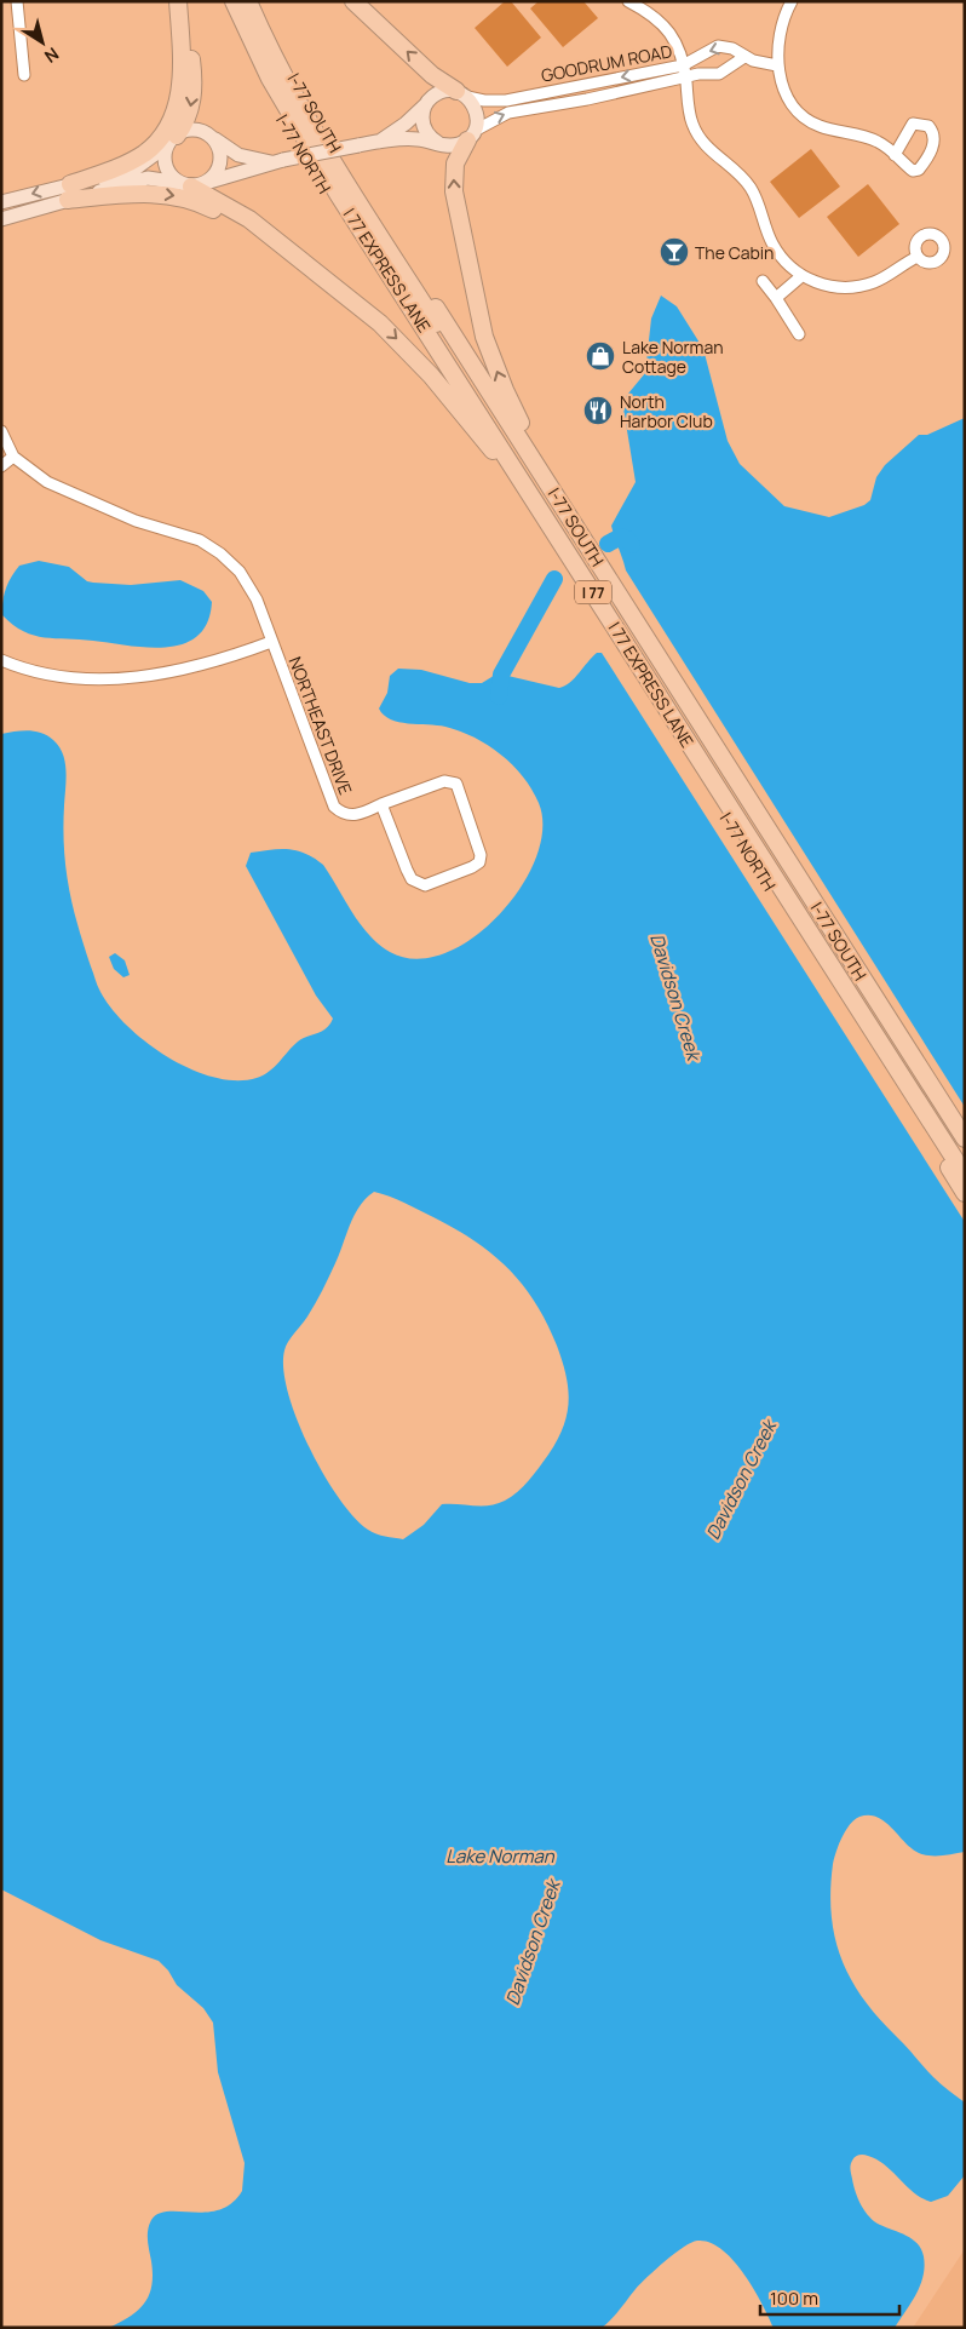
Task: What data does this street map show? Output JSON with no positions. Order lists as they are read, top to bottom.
{
  "streets": {
    "highway": [
      "I-77 SOUTH",
      "I-77 NORTH",
      "I 77 EXPRESS LANE",
      "I 77"
    ],
    "street": ["GOODRUM ROAD", "NORTHEAST DRIVE"]
  },
  "water": ["Davidson Creek", "Lake Norman"],
  "places": {
    "bar": ["The Cabin"],
    "shop": ["Lake Norman Cottage"],
    "restaurant": ["North Harbor Club"]
  },
  "scale_bar": "100 m",
  "north": "bottom right"
}
